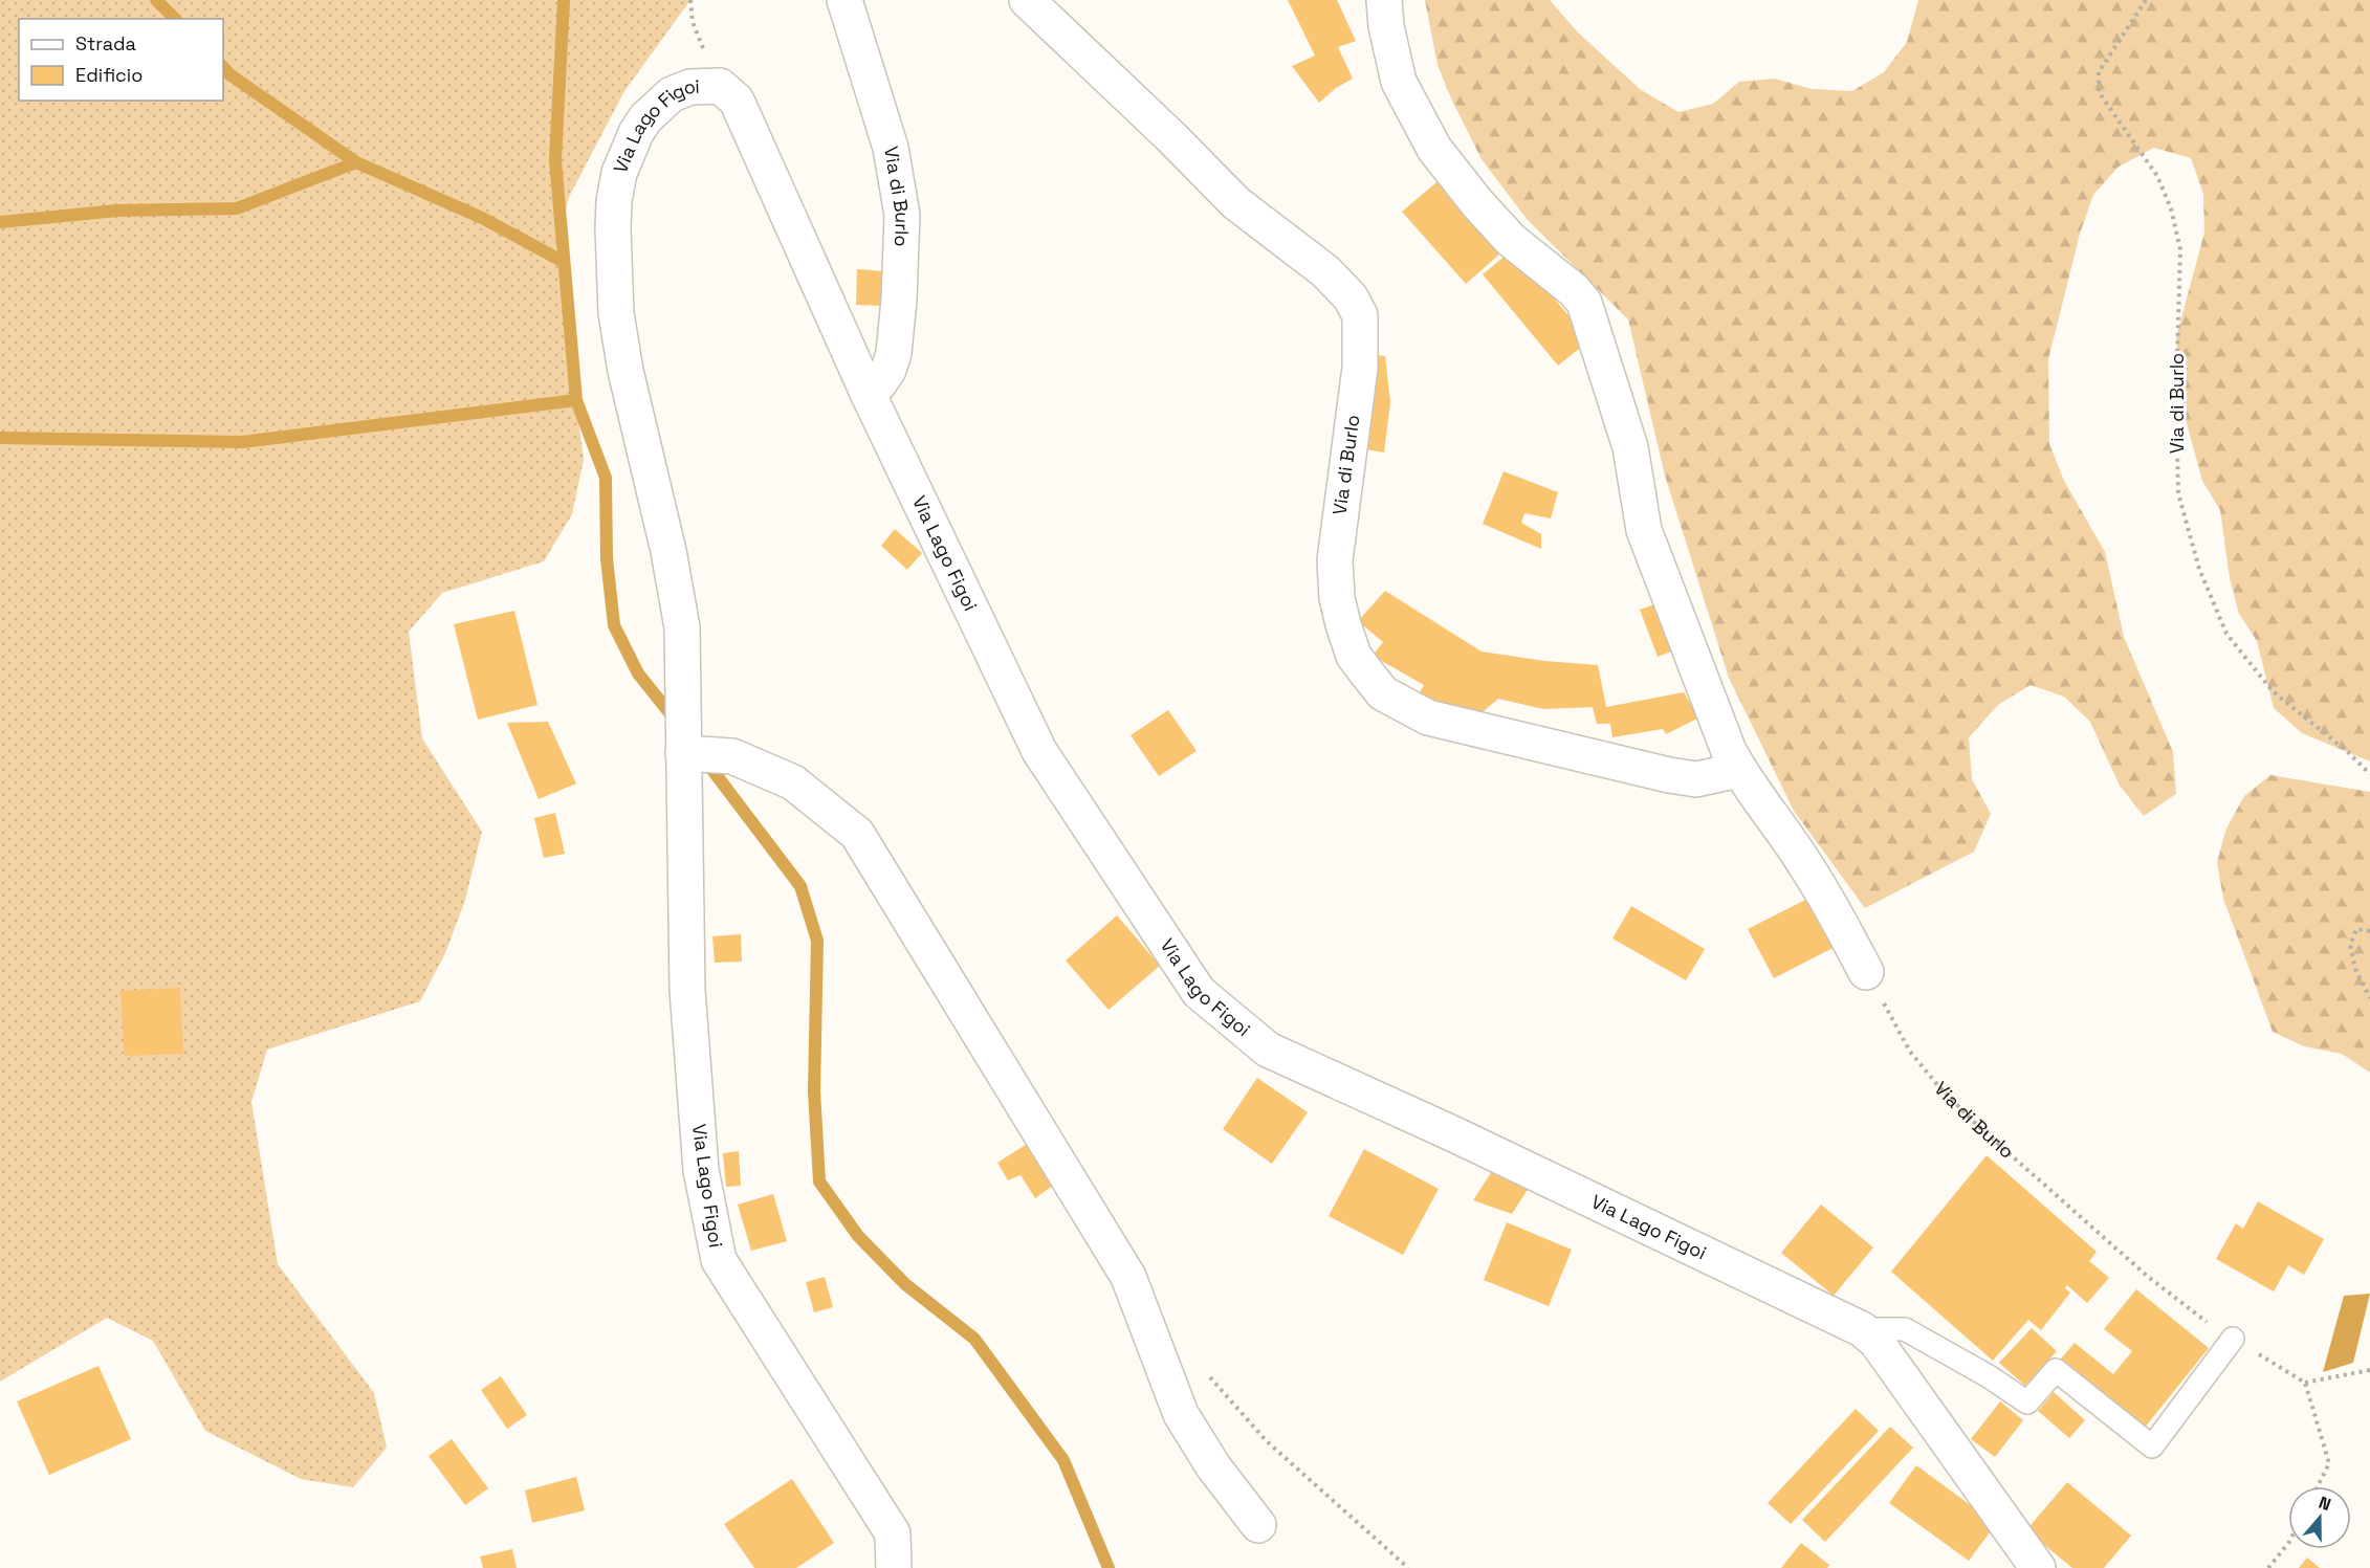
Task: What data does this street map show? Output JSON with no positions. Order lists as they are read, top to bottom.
{
  "streets": {
    "street": ["Via Lago Figoi", "Via di Burlo"]
  },
  "crossings": [
    ["Via Lago Figoi", "Via di Burlo"]
  ],
  "legend": ["Strada", "Edificio"],
  "north": "top"
}
